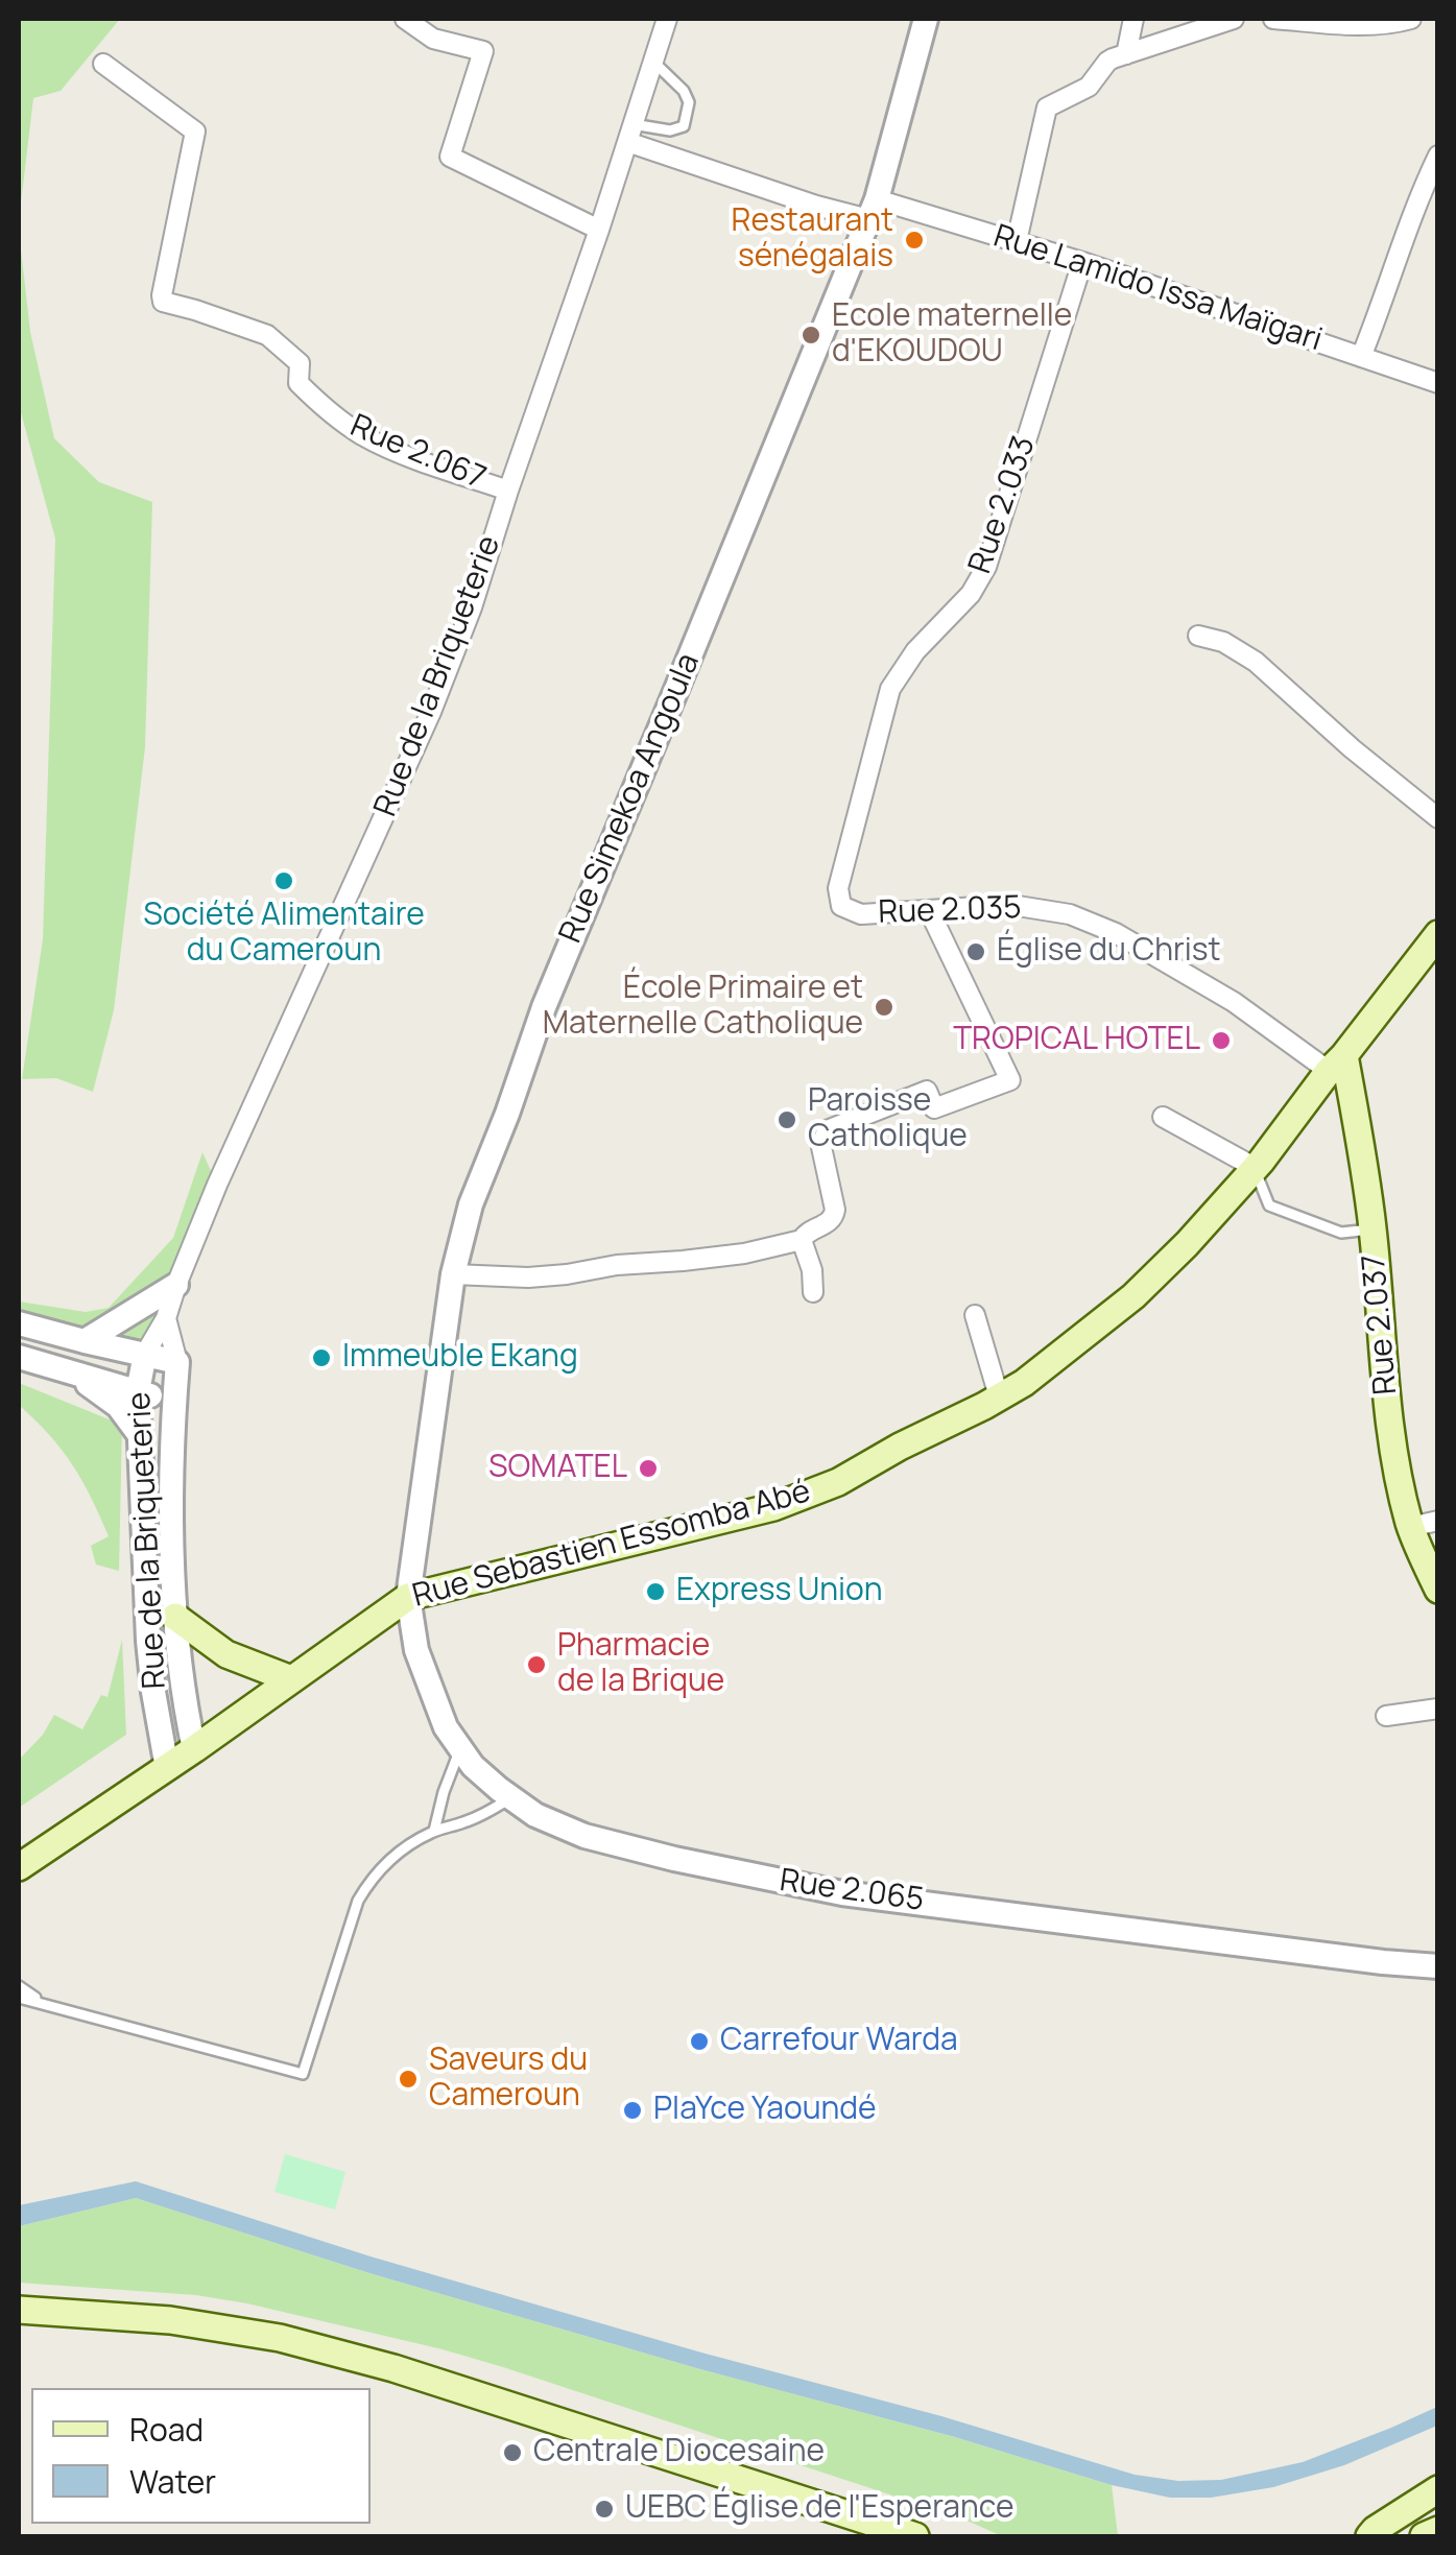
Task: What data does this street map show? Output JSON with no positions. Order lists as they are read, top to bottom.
{
  "streets": {
    "main road": ["Rue 2.037", "Rue Sebastien Essomba Abé"],
    "street": [
      "Rue Lamido Issa Maïgari",
      "Rue 2.067",
      "Rue 2.033",
      "Rue de la Briqueterie",
      "Rue Simekoa Angoula",
      "Rue 2.035",
      "Rue 2.065"
    ]
  },
  "crossings": [
    ["Rue Lamido Issa Maïgari", "Rue 2.033"],
    ["Rue Lamido Issa Maïgari", "Rue de la Briqueterie"],
    ["Rue Lamido Issa Maïgari", "Rue Simekoa Angoula"],
    ["Rue 2.067", "Rue de la Briqueterie"],
    ["Rue 2.033", "Rue 2.035"],
    ["Rue de la Briqueterie", "Rue Sebastien Essomba Abé"],
    ["Rue Simekoa Angoula", "Rue Sebastien Essomba Abé"],
    ["Rue Simekoa Angoula", "Rue 2.065"],
    ["Rue 2.035", "Rue 2.037"],
    ["Rue 2.035", "Rue Sebastien Essomba Abé"],
    ["Rue 2.037", "Rue Sebastien Essomba Abé"],
    ["Rue Sebastien Essomba Abé", "Rue 2.065"]
  ],
  "places": [
    "Restaurant sénégalais",
    "Ecole maternelle d'EKOUDOU",
    "Société Alimentaire du Cameroun",
    "Église du Christ",
    "École Primaire et Maternelle Catholique",
    "TROPICAL HOTEL",
    "Paroisse Catholique",
    "Immeuble Ekang",
    "SOMATEL",
    "Express Union",
    "Pharmacie de la Brique",
    "Carrefour Warda",
    "Saveurs du Cameroun",
    "PlaYce Yaoundé",
    "Centrale Diocesaine",
    "UEBC Église de l'Esperance"
  ],
  "legend": ["Road", "Water"]
}
